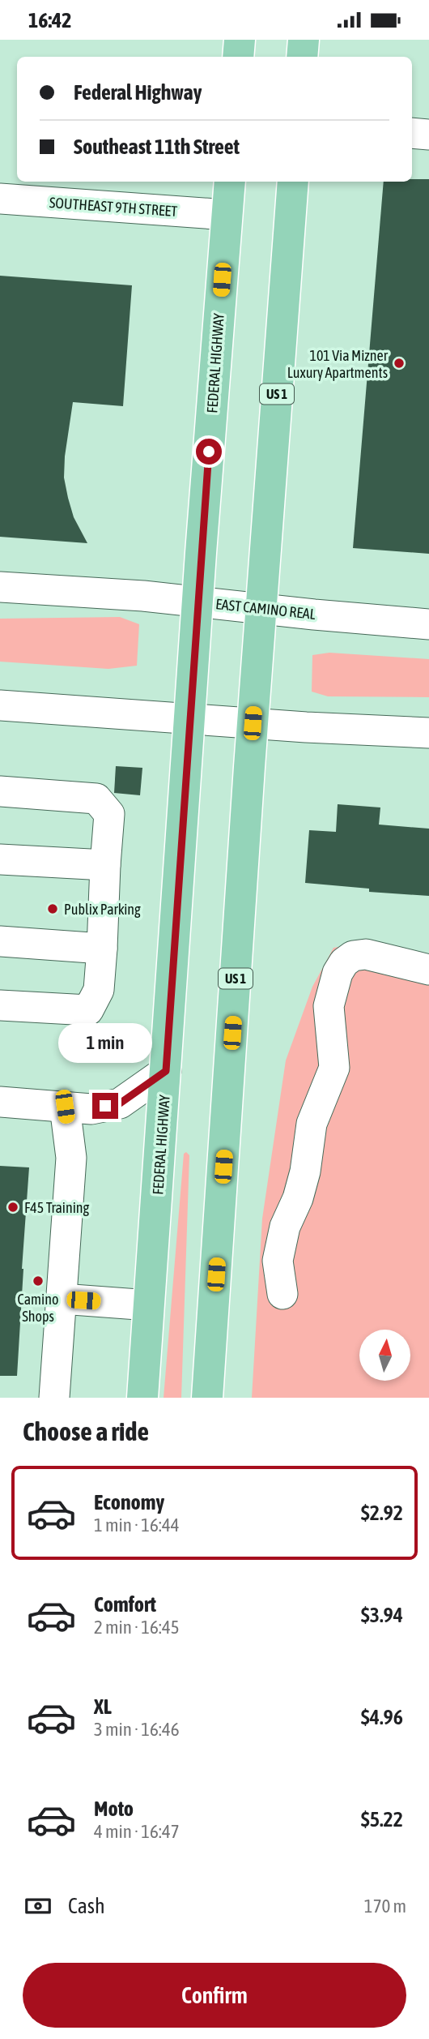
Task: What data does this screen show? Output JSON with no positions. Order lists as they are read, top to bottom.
{
  "streets": {
    "main road": ["FEDERAL HIGHWAY", "US 1"],
    "street": ["SOUTHEAST 9TH STREET", "EAST CAMINO REAL"]
  },
  "crossings": [
    ["SOUTHEAST 9TH STREET", "FEDERAL HIGHWAY"],
    ["FEDERAL HIGHWAY", "EAST CAMINO REAL"],
    ["US 1", "EAST CAMINO REAL"]
  ],
  "places": [
    "101 Via Mizner Luxury Apartments",
    "Publix Parking",
    "F45 Training",
    "Camino Shops"
  ],
  "north": "top",
  "page": {
    "status": "16:42",
    "banner": ["Federal Highway", "Southeast 11th Street"],
    "bubble": "1 min",
    "heading": "Choose a ride",
    "list": [
      {
        "name": "Economy",
        "note": "1 min · 16:44",
        "value": "$2.92"
      },
      {
        "name": "Comfort",
        "note": "2 min · 16:45",
        "value": "$3.94"
      },
      {
        "name": "XL",
        "note": "3 min · 16:46",
        "value": "$4.96"
      },
      {
        "name": "Moto",
        "note": "4 min · 16:47",
        "value": "$5.22"
      }
    ],
    "pay": ["Cash", "170 m"],
    "buttons": "Confirm"
  }
}
